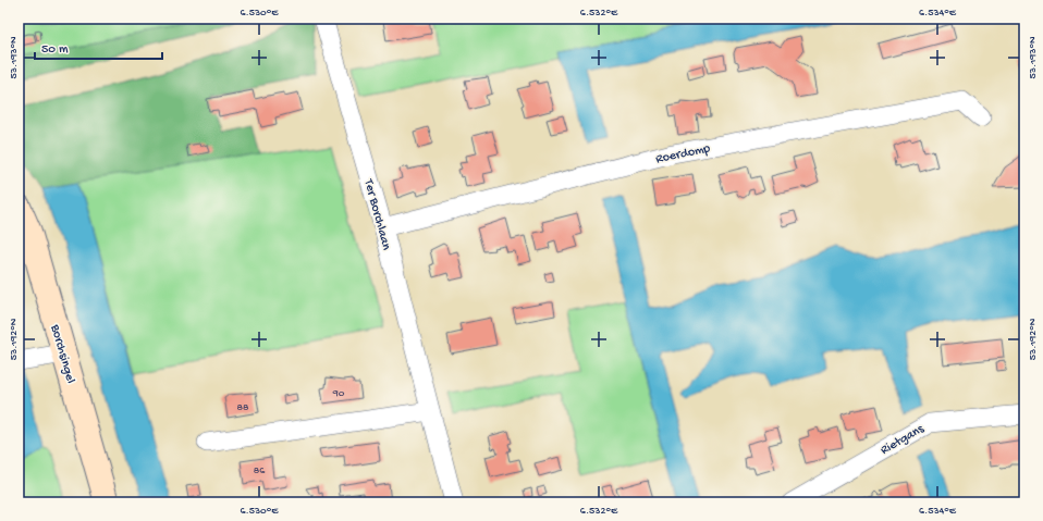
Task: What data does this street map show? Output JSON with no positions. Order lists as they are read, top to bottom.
{
  "streets": {
    "main road": ["Borchsingel"],
    "street": ["Roerdomp", "Ter Borchlaan", "Rietgans"]
  },
  "crossings": [
    ["Roerdomp", "Ter Borchlaan"]
  ],
  "house_numbers": ["90", "88", "86"],
  "scale_bar": "50 m",
  "coordinates": [
    "6.530°E",
    "6.532°E",
    "6.534°E",
    "53.193°N",
    "53.192°N"
  ]
}
